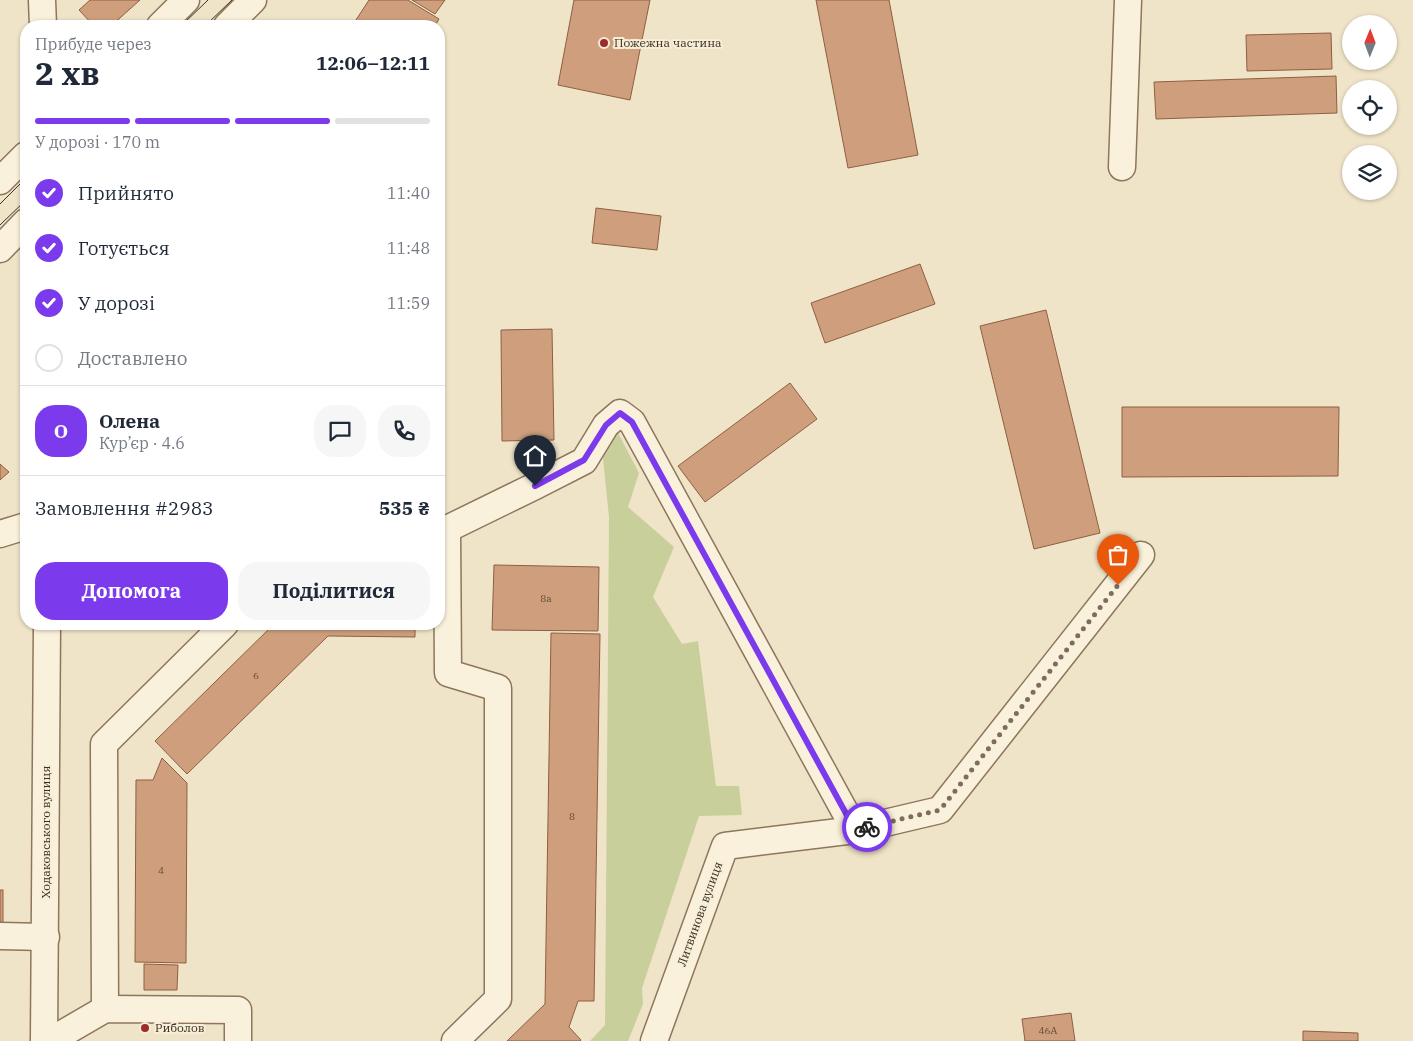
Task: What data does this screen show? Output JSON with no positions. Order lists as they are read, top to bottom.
{
  "streets": {
    "street": ["Ходаковського вулиця", "Литвинова вулиця"]
  },
  "places": ["Пожежна частина", "Риболов"],
  "house_numbers": [
    "8а",
    "6",
    "8",
    "4",
    "46А"
  ],
  "north": "top",
  "page": {
    "heading": ["2 хв", "Прибуде через", "12:06–12:11"],
    "panel": [
      "Олена",
      "Кур’єр · 4.6",
      "Замовлення #2983",
      "535 ₴"
    ],
    "bar": "У дорозі · 170 m",
    "list": [
      ["Прийнято", "11:40"],
      ["Готується", "11:48"],
      ["У дорозі", "11:59"],
      "Доставлено"
    ],
    "round": "О",
    "buttons": ["Допомога", "Поділитися"]
  }
}
